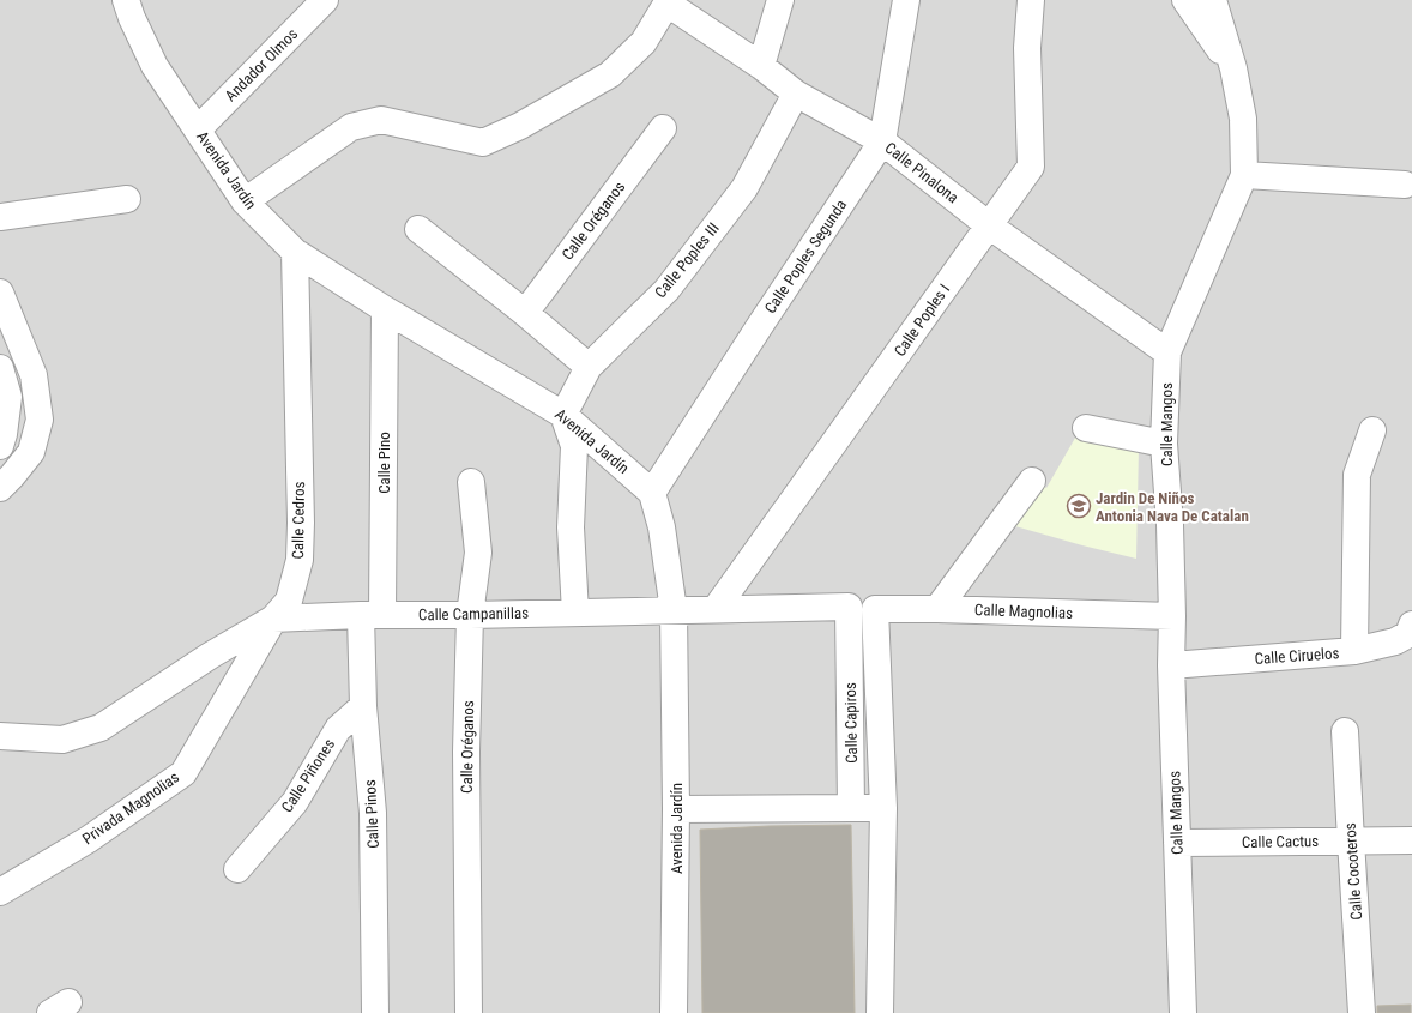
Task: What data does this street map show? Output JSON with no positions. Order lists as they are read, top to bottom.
{
  "streets": {
    "street": [
      "Andador Olmos",
      "Avenida Jardín",
      "Calle Pinalona",
      "Calle Oréganos",
      "Calle Poples Segunda",
      "Calle Poples III",
      "Calle Poples I",
      "Calle Mangos",
      "Calle Pino",
      "Calle Cedros",
      "Calle Magnolias",
      "Calle Campanillas",
      "Calle Ciruelos",
      "Calle Capiros",
      "Calle Piñones",
      "Privada Magnolias",
      "Calle Pinos",
      "Calle Cactus",
      "Calle Cocoteros"
    ]
  },
  "crossings": [
    ["Andador Olmos", "Avenida Jardín"],
    ["Avenida Jardín", "Calle Poples Segunda"],
    ["Avenida Jardín", "Calle Poples III"],
    ["Avenida Jardín", "Calle Pino"],
    ["Avenida Jardín", "Calle Cedros"],
    ["Avenida Jardín", "Calle Campanillas"],
    ["Calle Pinalona", "Calle Poples Segunda"],
    ["Calle Pinalona", "Calle Poples III"],
    ["Calle Pinalona", "Calle Poples I"],
    ["Calle Pinalona", "Calle Mangos"],
    ["Calle Oréganos", "Calle Campanillas"],
    ["Calle Poples I", "Calle Capiros"],
    ["Calle Mangos", "Calle Magnolias"],
    ["Calle Mangos", "Calle Ciruelos"],
    ["Calle Mangos", "Calle Cactus"],
    ["Calle Pino", "Calle Campanillas"],
    ["Calle Pino", "Calle Pinos"],
    ["Calle Cedros", "Calle Campanillas"],
    ["Calle Cedros", "Privada Magnolias"],
    ["Calle Magnolias", "Calle Capiros"],
    ["Calle Campanillas", "Privada Magnolias"],
    ["Calle Campanillas", "Calle Pinos"],
    ["Calle Piñones", "Calle Pinos"],
    ["Calle Cactus", "Calle Cocoteros"]
  ],
  "places": {
    "school or university": ["Jardin De Niños Antonia Nava De Catalan"]
  }
}
